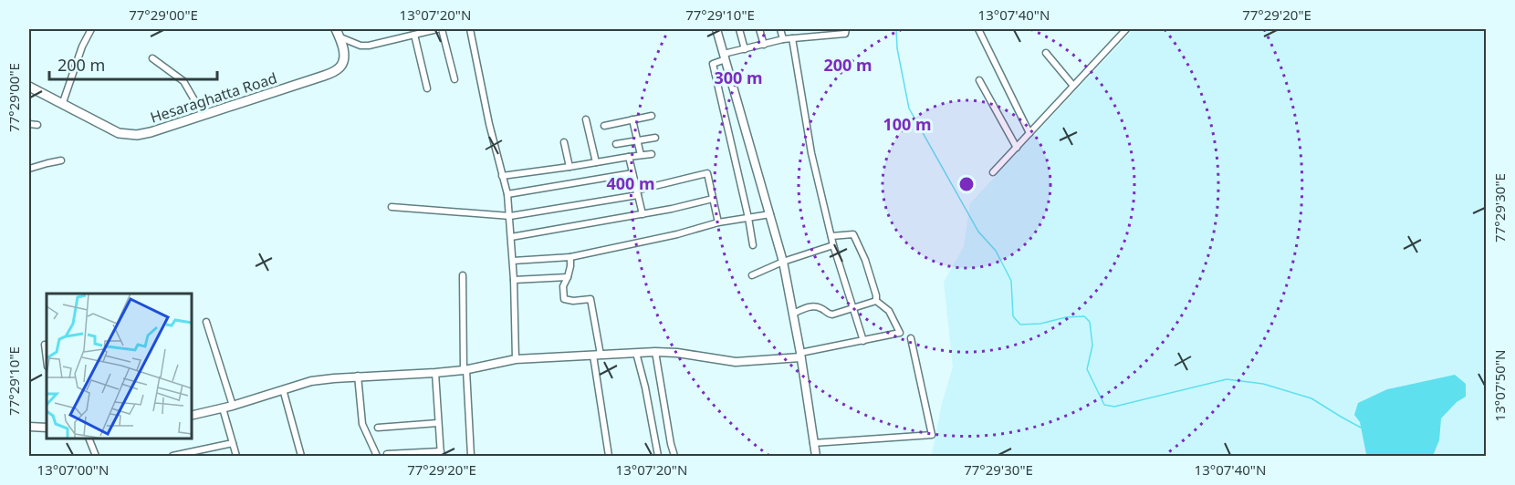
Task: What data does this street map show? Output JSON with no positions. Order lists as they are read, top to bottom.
{
  "streets": {
    "main road": ["Hesaraghatta Road"]
  },
  "scale_bar": "200 m",
  "coordinates": [
    "77°29'00\"E",
    "13°07'20\"N",
    "77°29'10\"E",
    "13°07'40\"N",
    "77°29'20\"E",
    "77°29'30\"E",
    "13°07'50\"N",
    "13°07'00\"N"
  ],
  "rings": [
    "200 m",
    "300 m",
    "100 m",
    "400 m"
  ]
}
